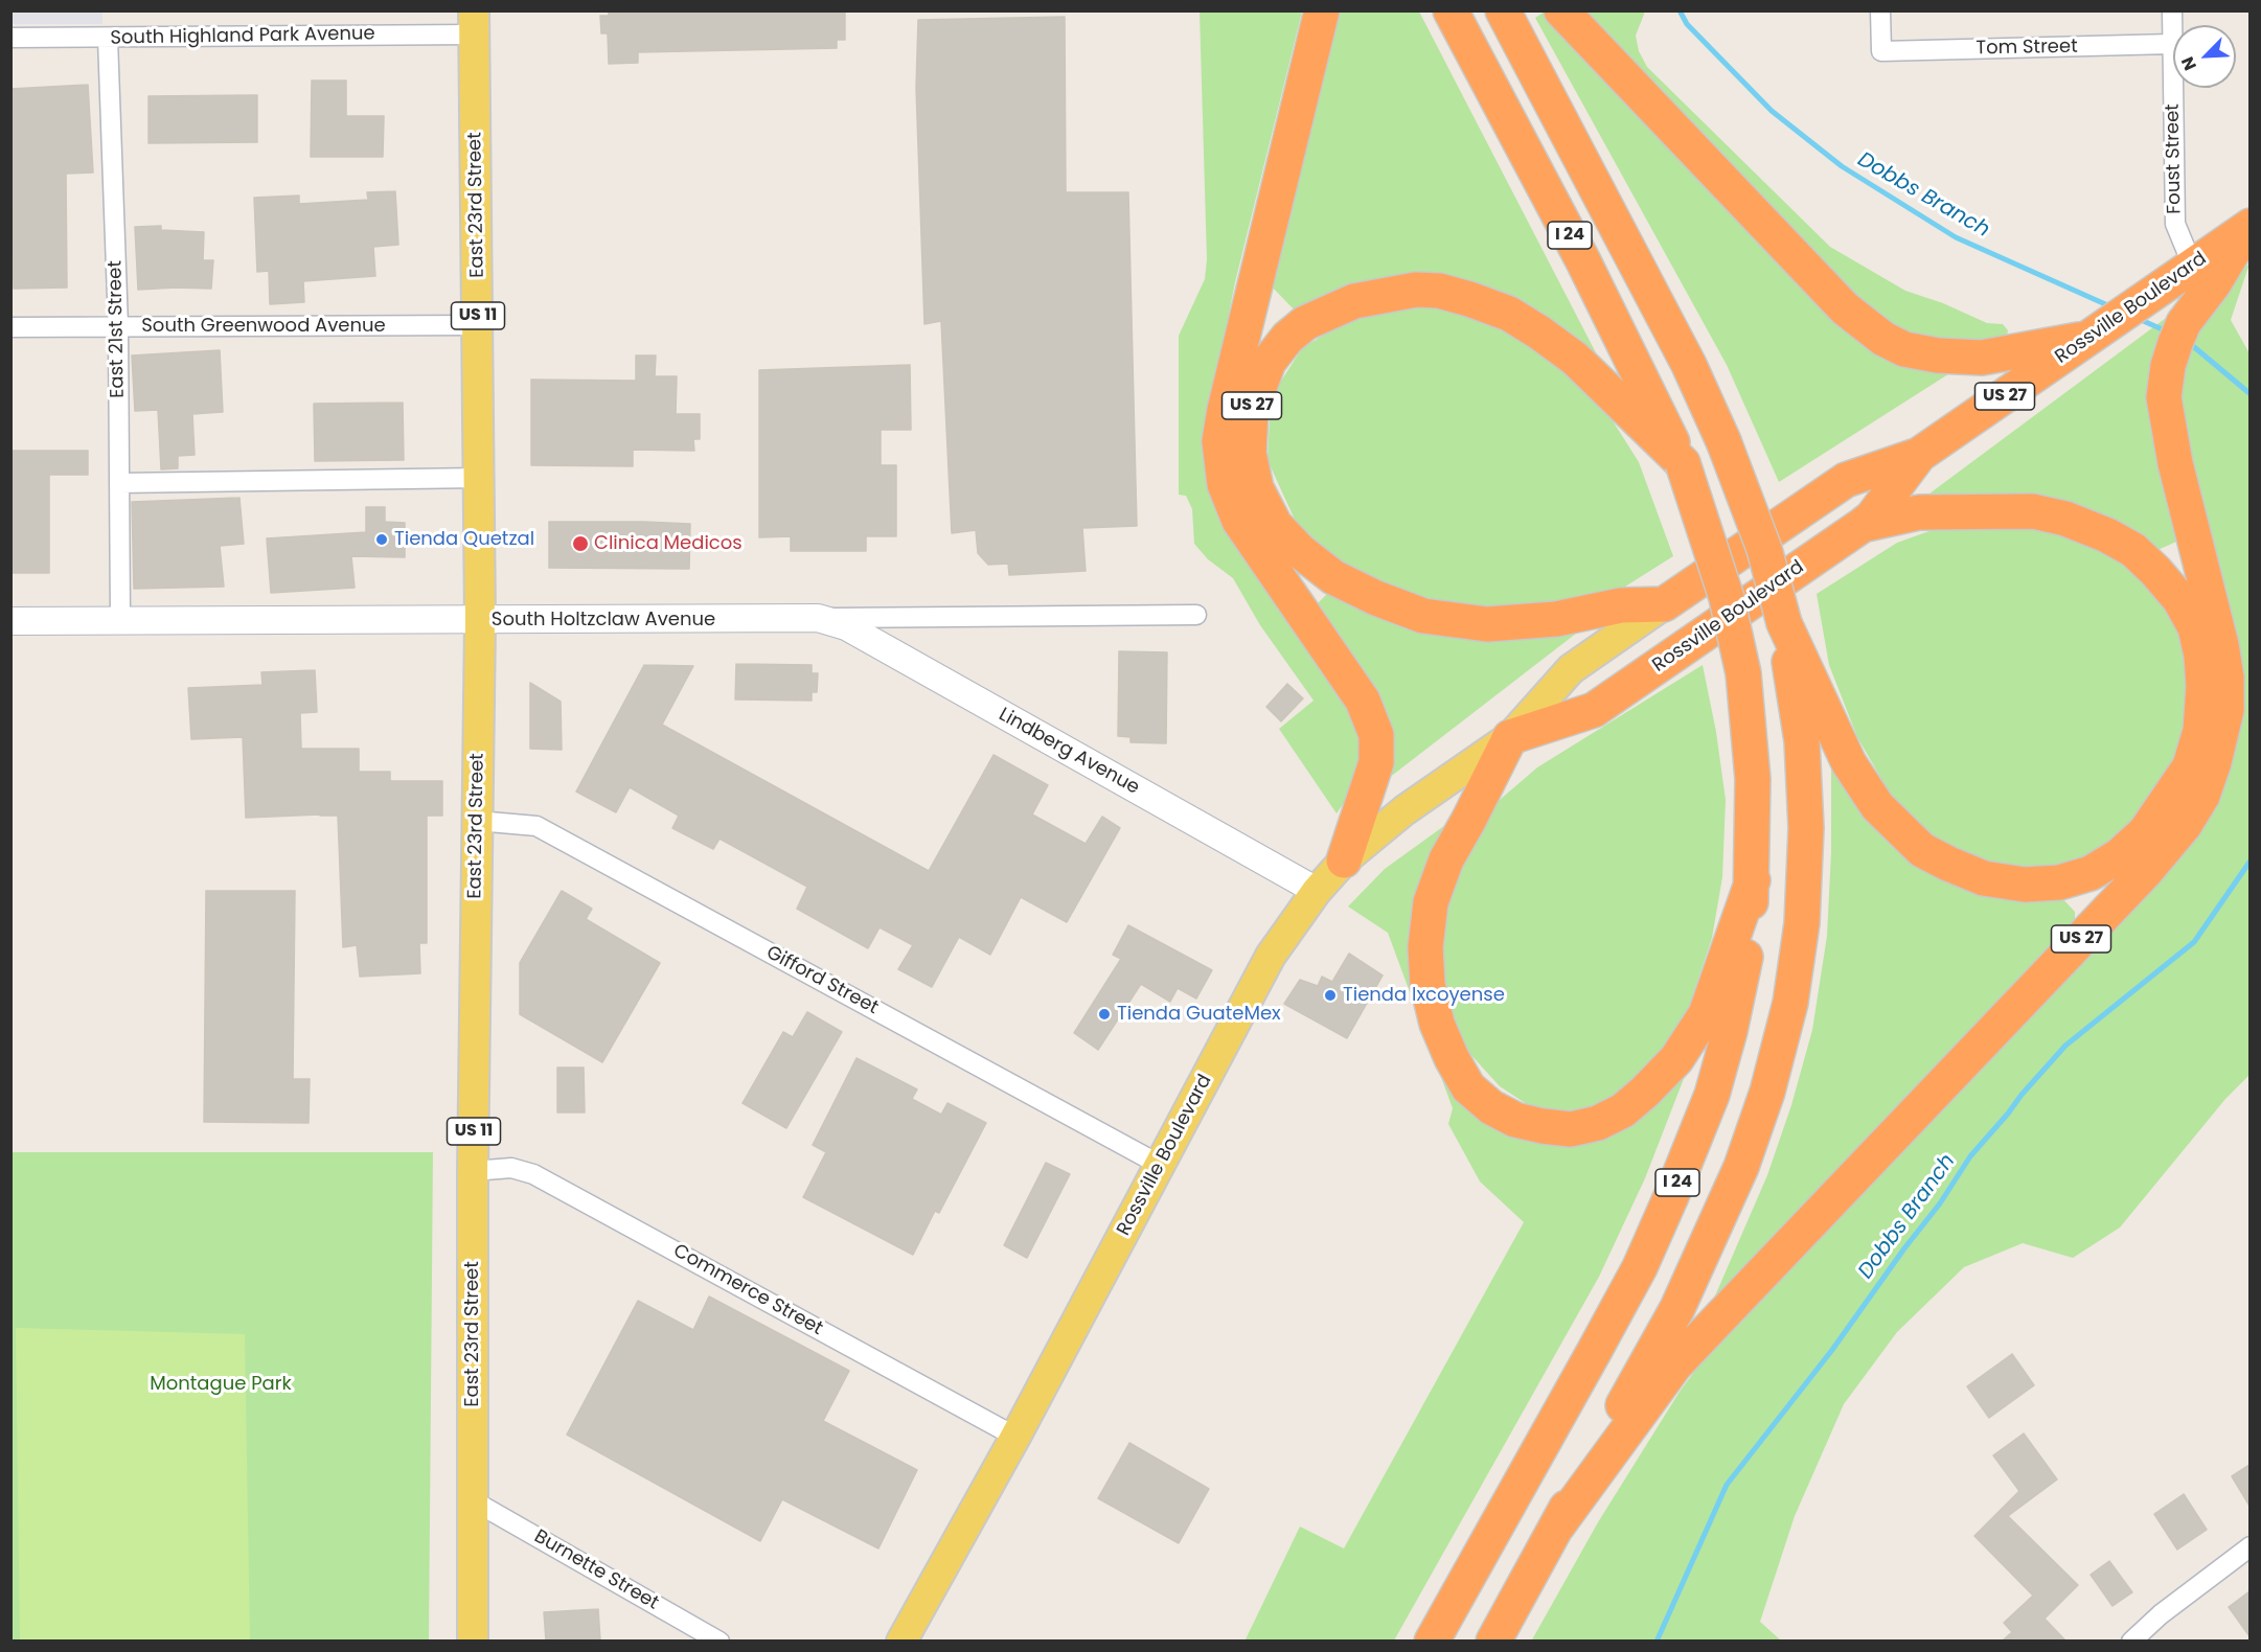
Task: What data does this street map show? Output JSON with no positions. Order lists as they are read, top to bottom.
{
  "streets": {
    "highway": ["I 24", "Rossville Boulevard", "US 27"],
    "main road": [
      "East 23rd Street",
      "US 11",
      "South Holtzclaw Avenue",
      "Lindberg Avenue"
    ],
    "street": [
      "South Highland Park Avenue",
      "Tom Street",
      "Foust Street",
      "South Greenwood Avenue",
      "East 21st Street",
      "Gifford Street",
      "Commerce Street",
      "Burnette Street"
    ]
  },
  "crossings": [
    ["South Highland Park Avenue", "East 23rd Street"],
    ["South Highland Park Avenue", "East 21st Street"],
    ["Tom Street", "Foust Street"],
    ["Foust Street", "Rossville Boulevard"],
    ["East 23rd Street", "South Greenwood Avenue"],
    ["East 23rd Street", "South Holtzclaw Avenue"],
    ["East 23rd Street", "Gifford Street"],
    ["East 23rd Street", "Commerce Street"],
    ["East 23rd Street", "Burnette Street"],
    ["I 24", "US 27"],
    ["Rossville Boulevard", "US 27"],
    ["Rossville Boulevard", "Lindberg Avenue"],
    ["Rossville Boulevard", "Gifford Street"],
    ["Rossville Boulevard", "Commerce Street"],
    ["South Greenwood Avenue", "East 21st Street"],
    ["East 21st Street", "South Holtzclaw Avenue"],
    ["South Holtzclaw Avenue", "Lindberg Avenue"]
  ],
  "water": ["Dobbs Branch"],
  "parks": ["Montague Park"],
  "places": [
    "Tienda Quetzal",
    "Clinica Medicos",
    "Tienda Ixcoyense",
    "Tienda GuateMex"
  ],
  "north": "bottom left"
}
